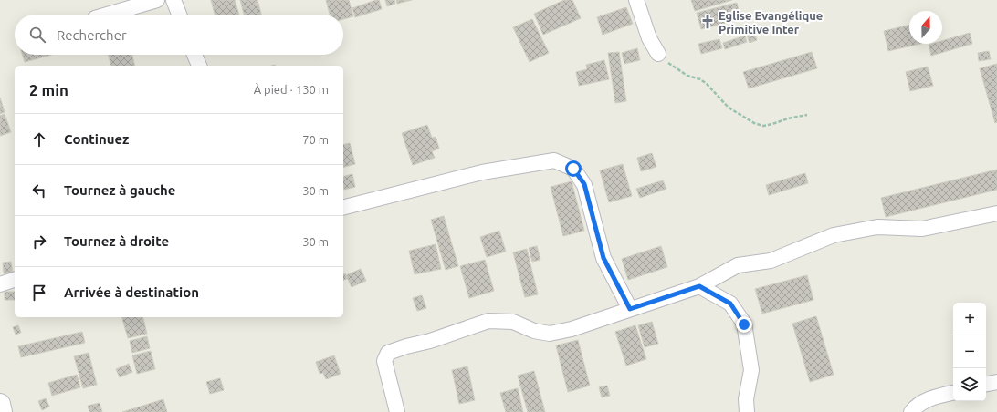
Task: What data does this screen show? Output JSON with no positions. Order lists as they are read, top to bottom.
{
  "places": {
    "church": ["Eglise Evangélique Primitive Inter"]
  },
  "north": "top",
  "page": {
    "search": "Rechercher",
    "heading": ["2 min", "À pied · 130 m"],
    "list": [
      ["Continuez", "70 m"],
      ["Tournez à gauche", "30 m"],
      ["Tournez à droite", "30 m"],
      "Arrivée à destination"
    ],
    "map_buttons": ["+", "−"]
  }
}
